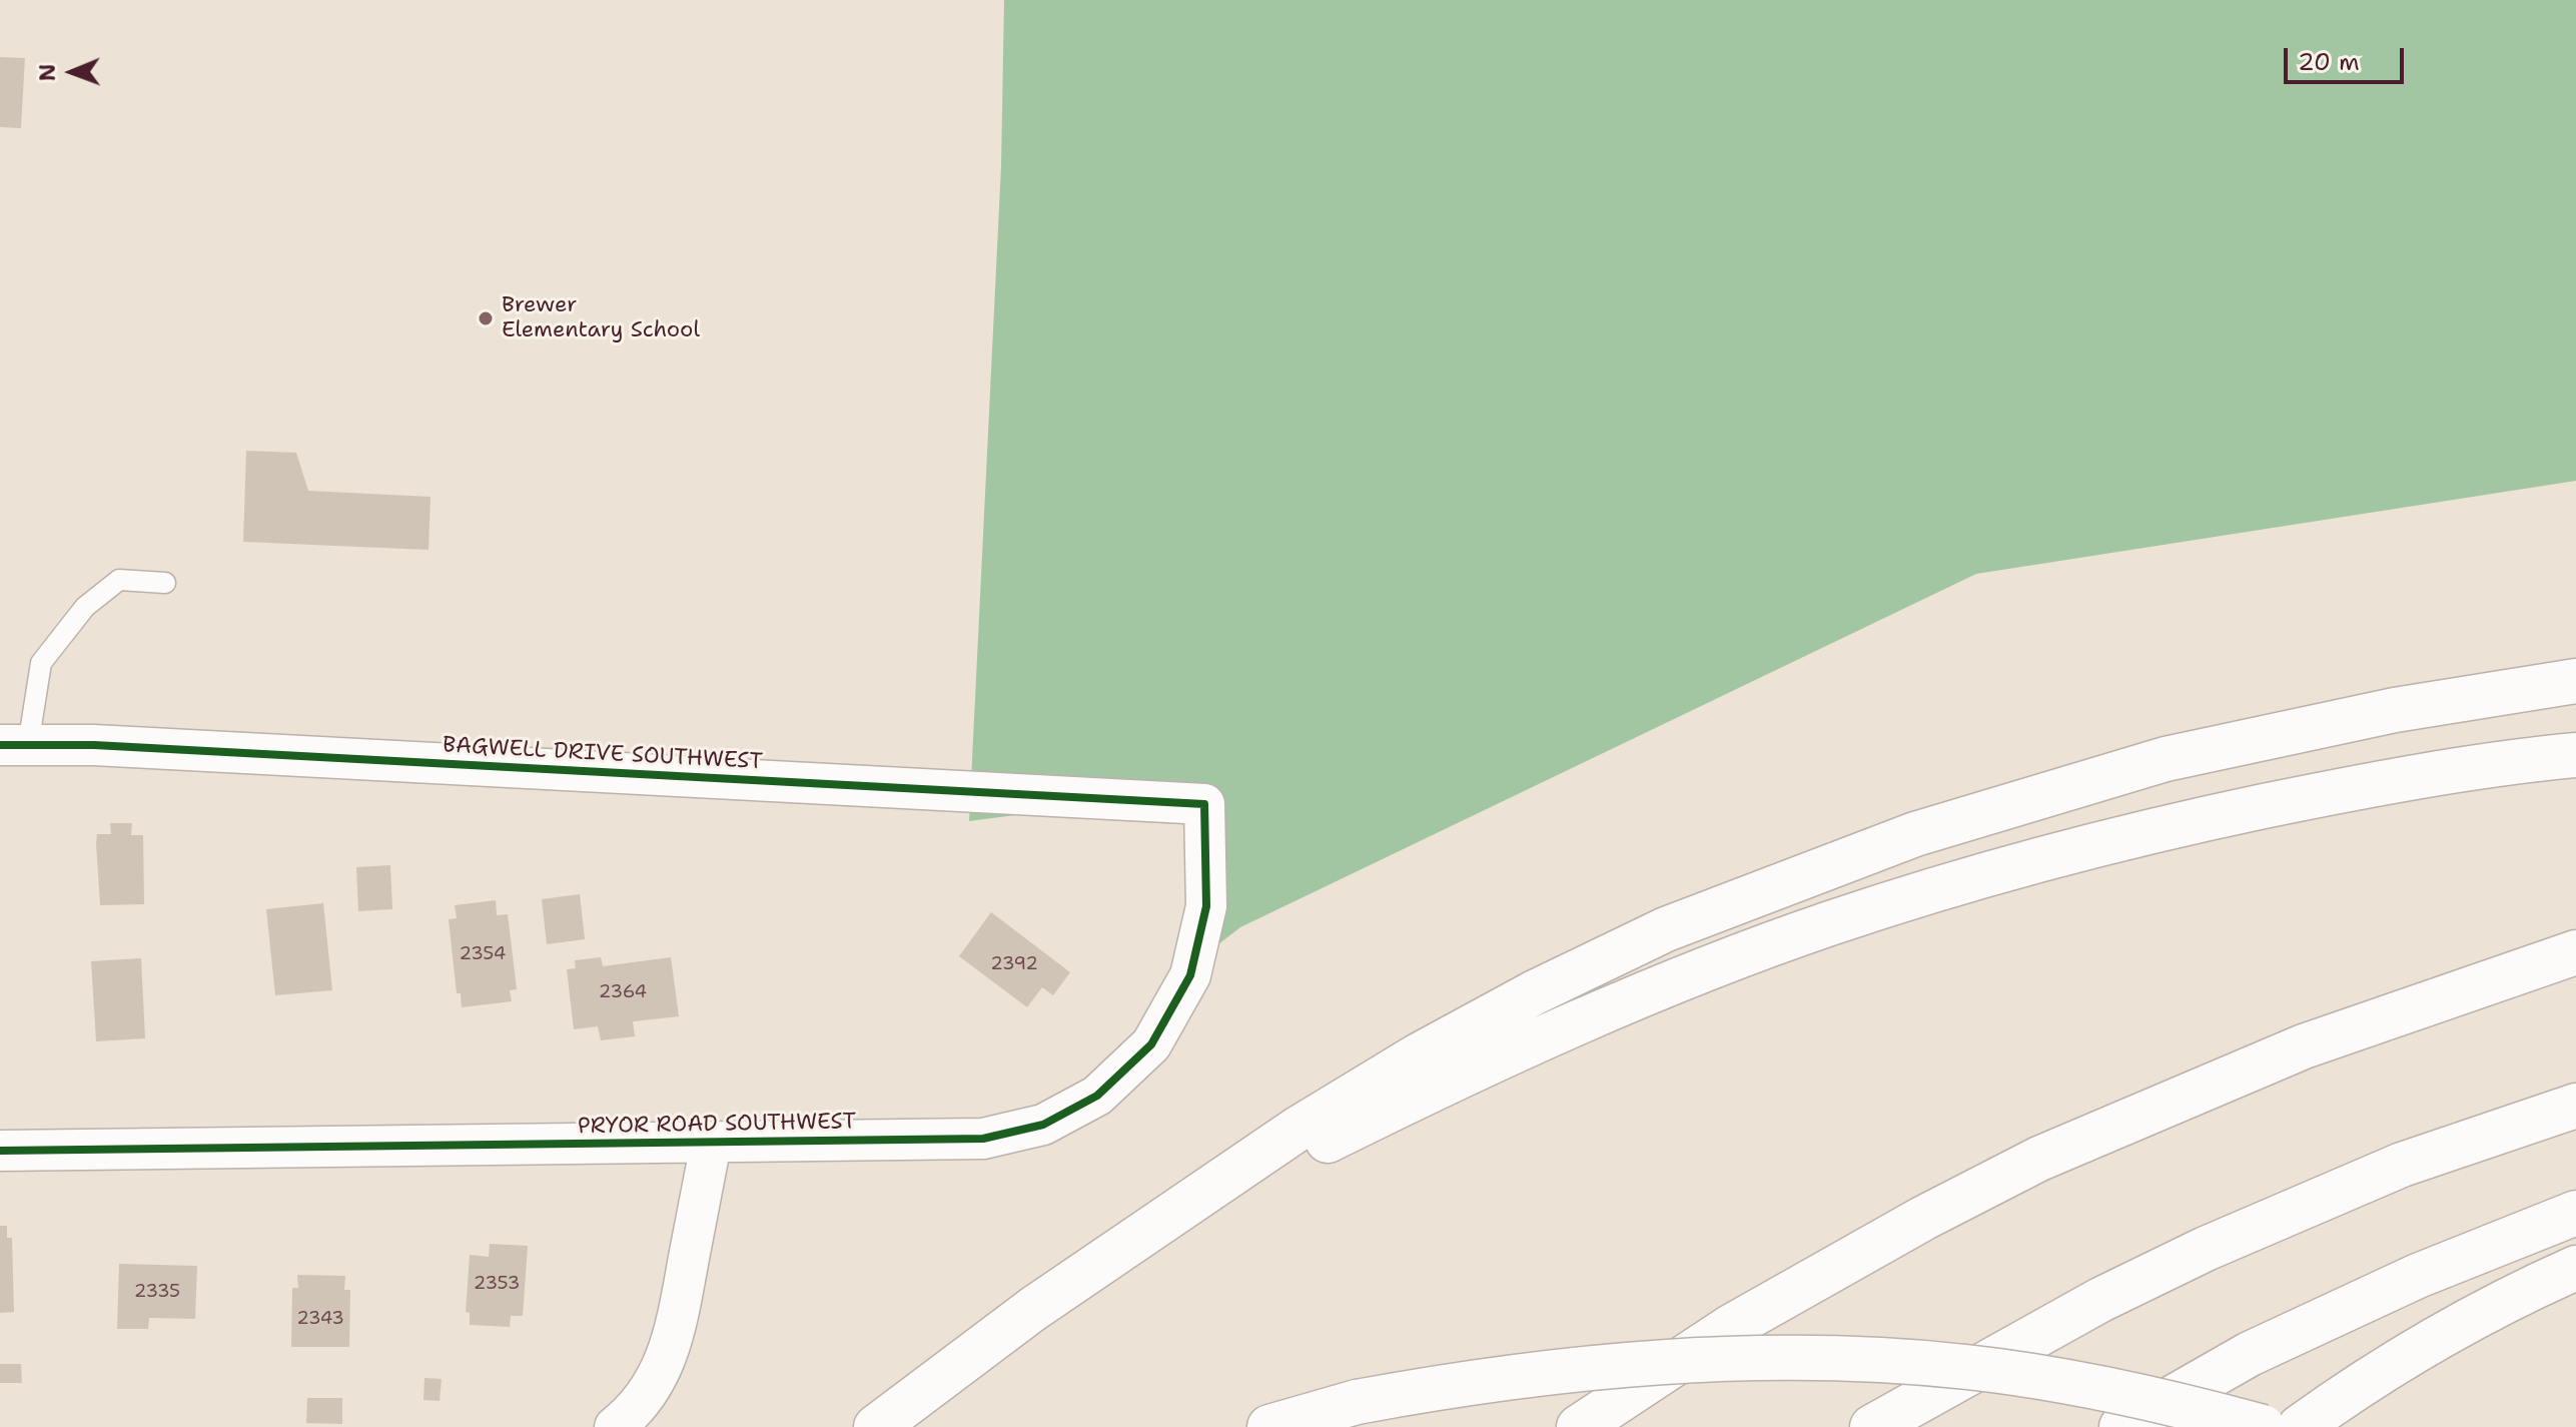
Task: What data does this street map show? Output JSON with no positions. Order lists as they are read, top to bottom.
{
  "streets": {
    "street": ["BAGWELL DRIVE SOUTHWEST", "PRYOR ROAD SOUTHWEST"]
  },
  "crossings": [
    ["BAGWELL DRIVE SOUTHWEST", "PRYOR ROAD SOUTHWEST"]
  ],
  "places": ["Brewer Elementary School"],
  "house_numbers": [
    "2354",
    "2392",
    "2364",
    "2353",
    "2335",
    "2343"
  ],
  "scale_bar": "20 m",
  "north": "left"
}
